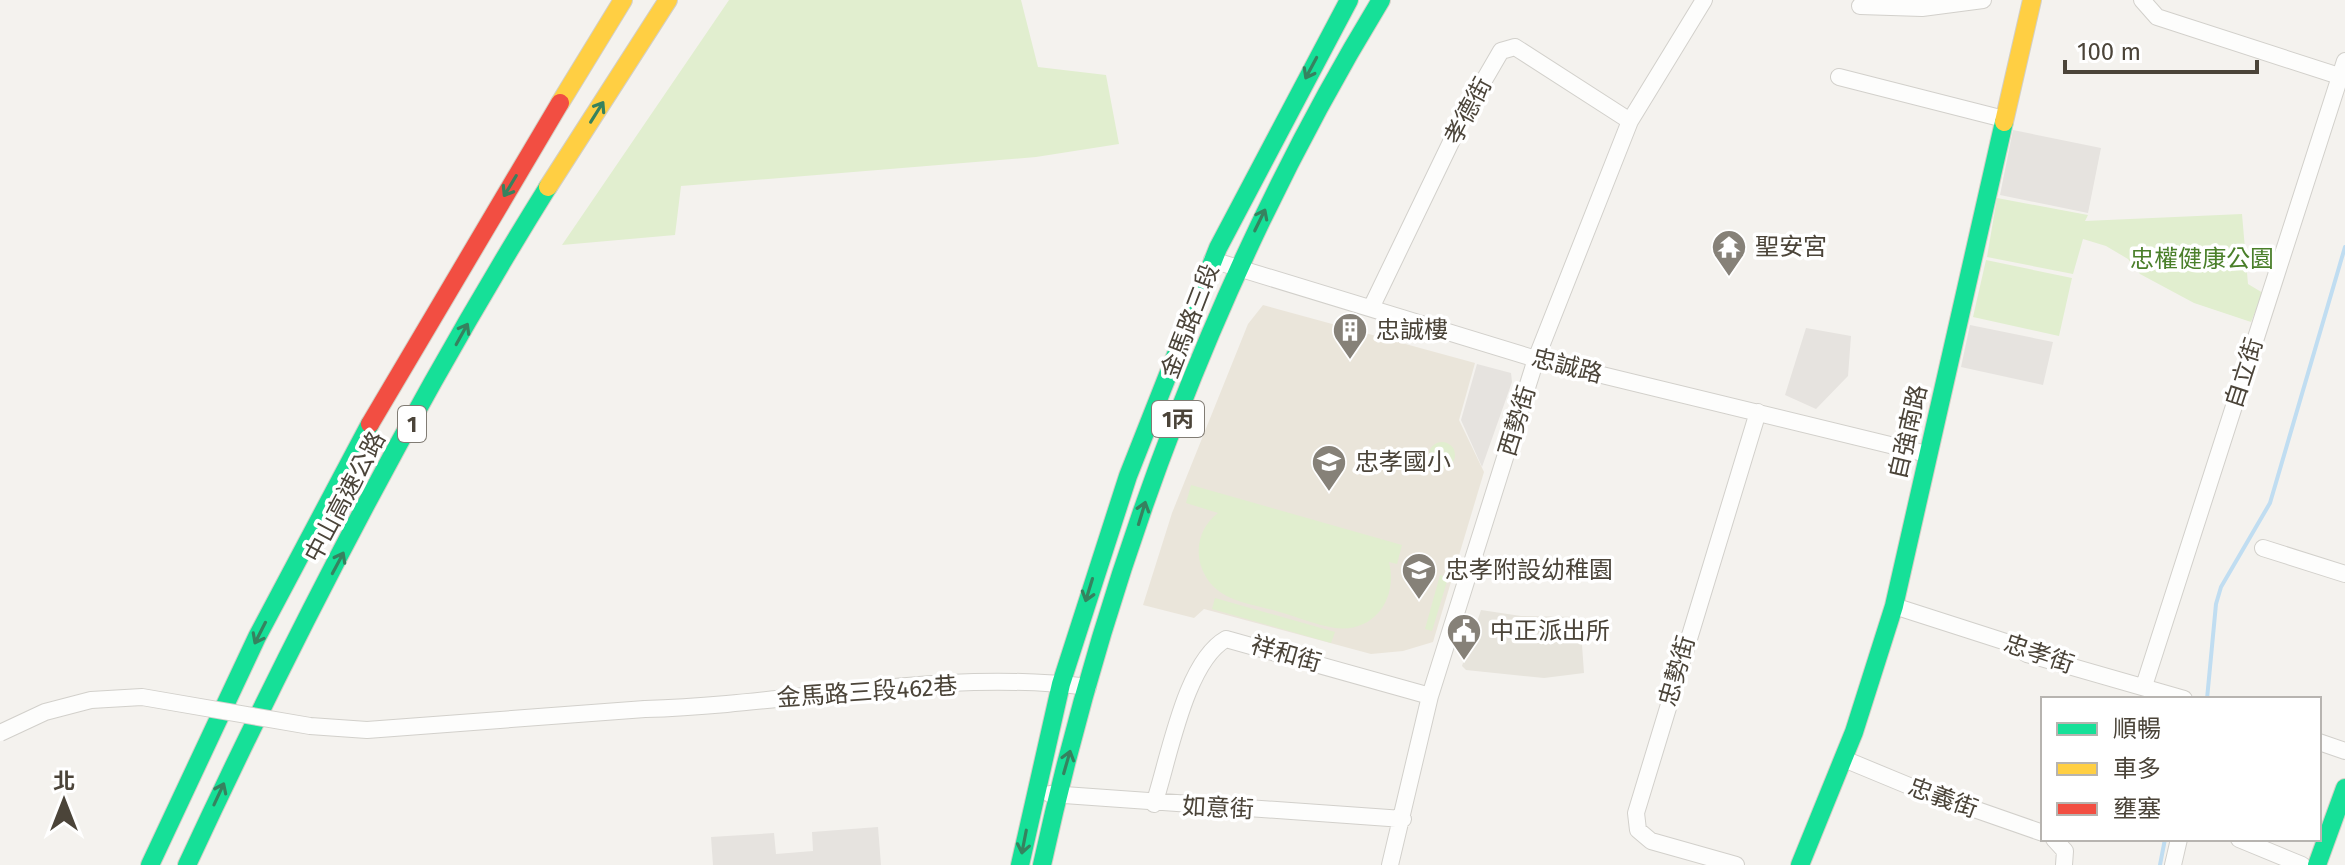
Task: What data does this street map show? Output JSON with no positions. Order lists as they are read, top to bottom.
{
  "streets": {
    "main road": [
      "金馬路三段",
      "1丙",
      "1",
      "自強南路",
      "中山高速公路"
    ],
    "street": [
      "孝德街",
      "忠誠路",
      "自立街",
      "西勢街",
      "祥和街",
      "忠孝街",
      "忠勢街",
      "金馬路三段462巷",
      "忠義街",
      "如意街"
    ]
  },
  "crossings": [
    ["孝德街", "忠誠路"],
    ["孝德街", "西勢街"],
    ["金馬路三段", "忠誠路"],
    ["金馬路三段", "金馬路三段462巷"],
    ["金馬路三段", "如意街"],
    ["忠誠路", "西勢街"],
    ["忠誠路", "自強南路"],
    ["忠誠路", "忠勢街"],
    ["自立街", "忠孝街"],
    ["西勢街", "祥和街"],
    ["西勢街", "如意街"],
    ["自強南路", "忠孝街"],
    ["自強南路", "忠義街"],
    ["祥和街", "如意街"]
  ],
  "parks": ["忠權健康公園"],
  "places": {
    "temple": ["聖安宮"],
    "building": ["忠誠樓"],
    "school or university": ["忠孝國小", "忠孝附設幼稚園"],
    "public building": ["中正派出所"]
  },
  "legend": ["順暢", "車多", "壅塞"],
  "scale_bar": "100 m",
  "north": "top"
}
